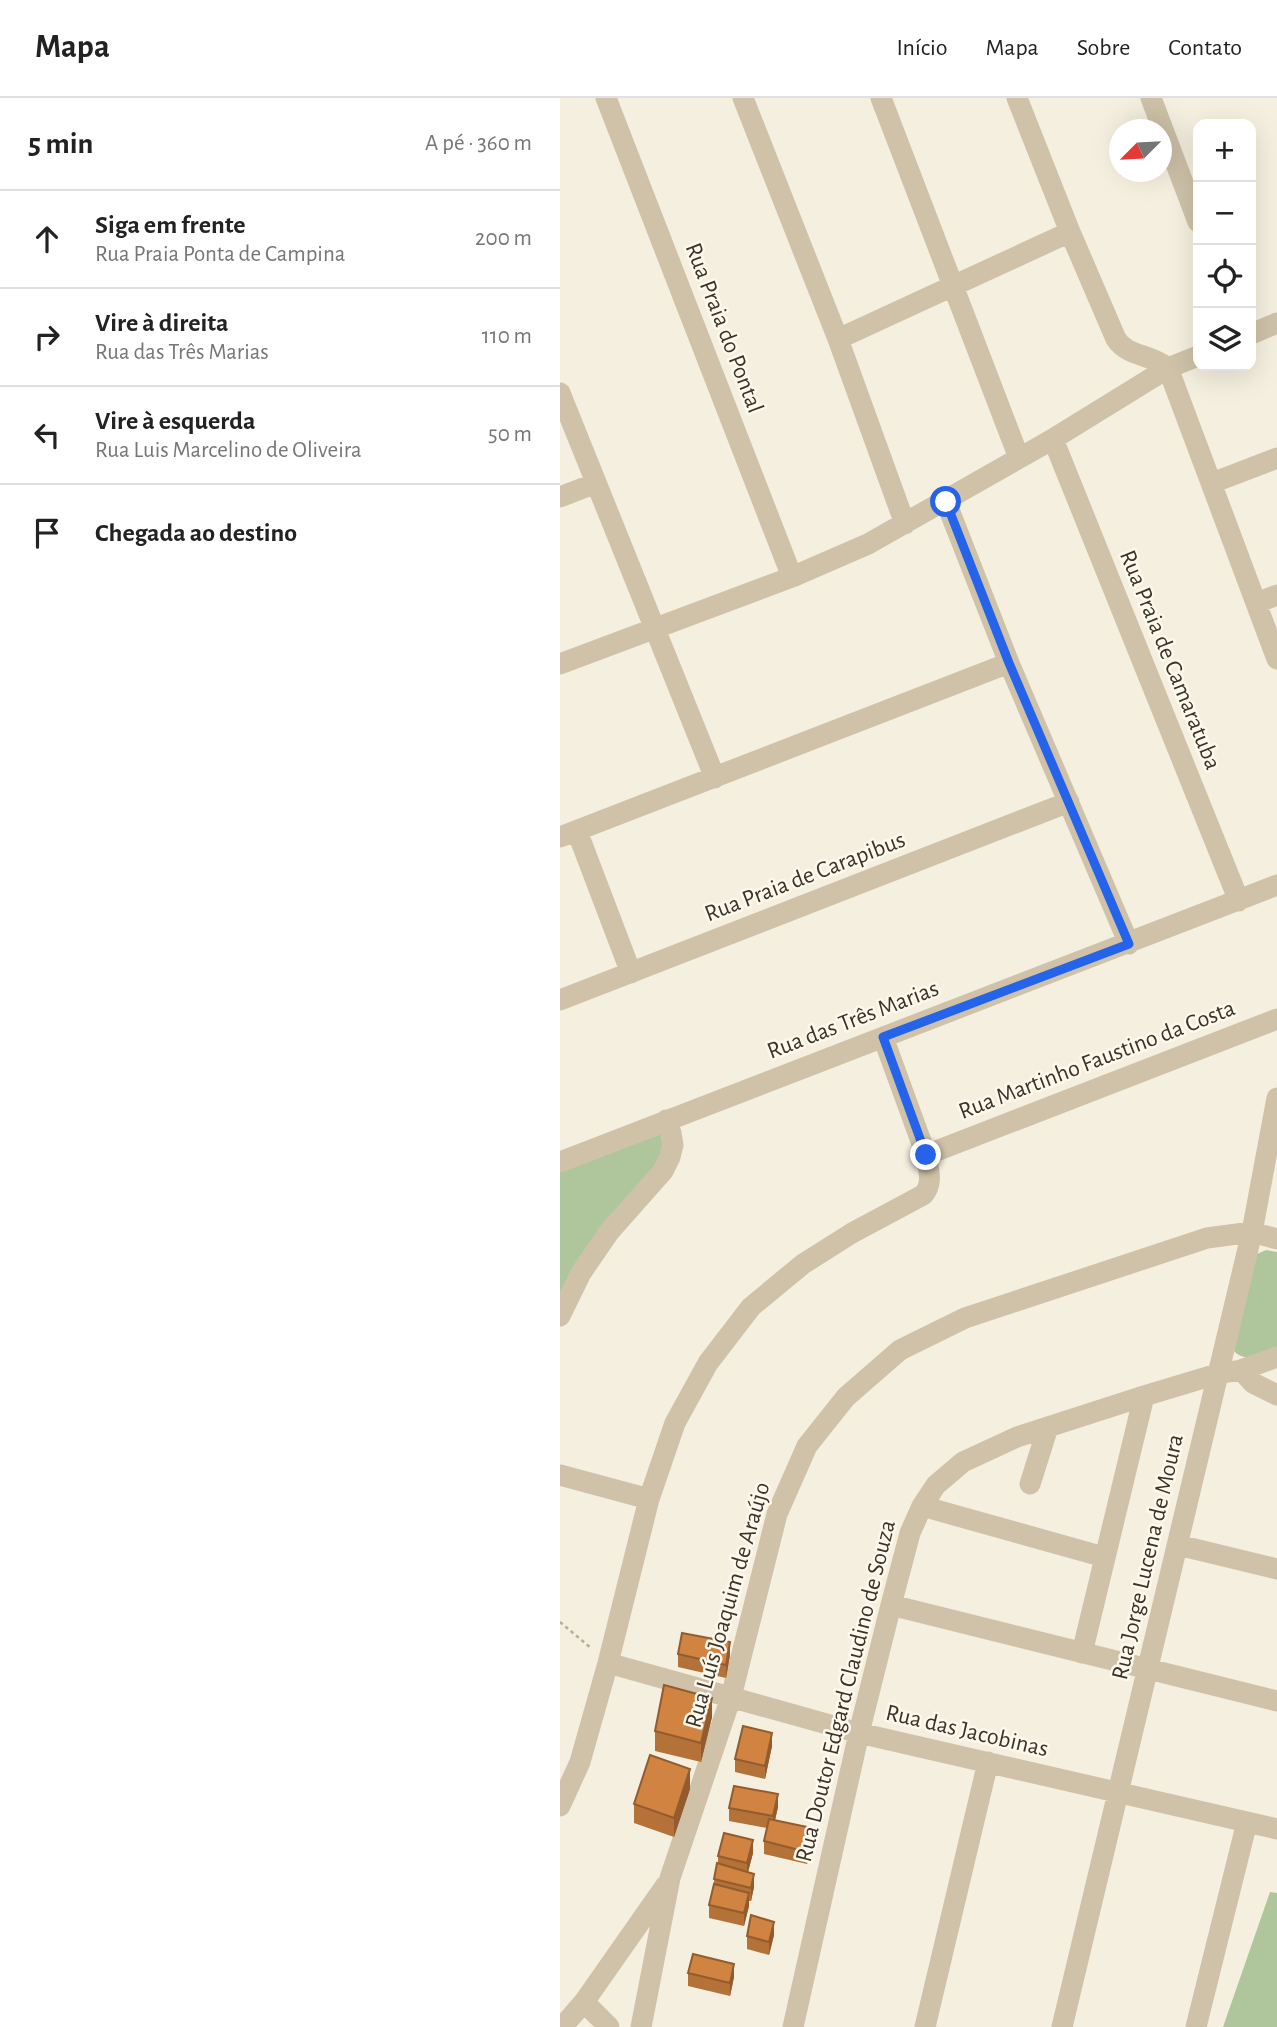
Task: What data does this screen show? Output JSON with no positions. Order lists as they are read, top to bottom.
{
  "streets": {
    "street": [
      "Rua Praia do Pontal",
      "Rua Praia de Camaratuba",
      "Rua Praia de Carapibus",
      "Rua das Três Marias",
      "Rua Martinho Faustino da Costa",
      "Rua Jorge Lucena de Moura",
      "Rua Luís Joaquim de Araújo",
      "Rua Doutor Edgard Claudino de Souza",
      "Rua das Jacobinas"
    ]
  },
  "crossings": [
    ["Rua Praia de Camaratuba", "Rua das Três Marias"],
    ["Rua Jorge Lucena de Moura", "Rua Luís Joaquim de Araújo"],
    ["Rua Jorge Lucena de Moura", "Rua Doutor Edgard Claudino de Souza"],
    ["Rua Jorge Lucena de Moura", "Rua das Jacobinas"],
    ["Rua Luís Joaquim de Araújo", "Rua das Jacobinas"],
    ["Rua Doutor Edgard Claudino de Souza", "Rua das Jacobinas"]
  ],
  "north": "bottom left",
  "page": {
    "header": "Mapa",
    "nav": [
      "Início",
      "Mapa",
      "Sobre",
      "Contato"
    ],
    "heading": ["5 min", "A pé · 360 m"],
    "map_buttons": ["+", "−"],
    "list": [
      ["Siga em frente", "Rua Praia Ponta de Campina", "200 m"],
      ["Vire à direita", "Rua das Três Marias", "110 m"],
      ["Vire à esquerda", "Rua Luis Marcelino de Oliveira", "50 m"],
      "Chegada ao destino"
    ]
  }
}
